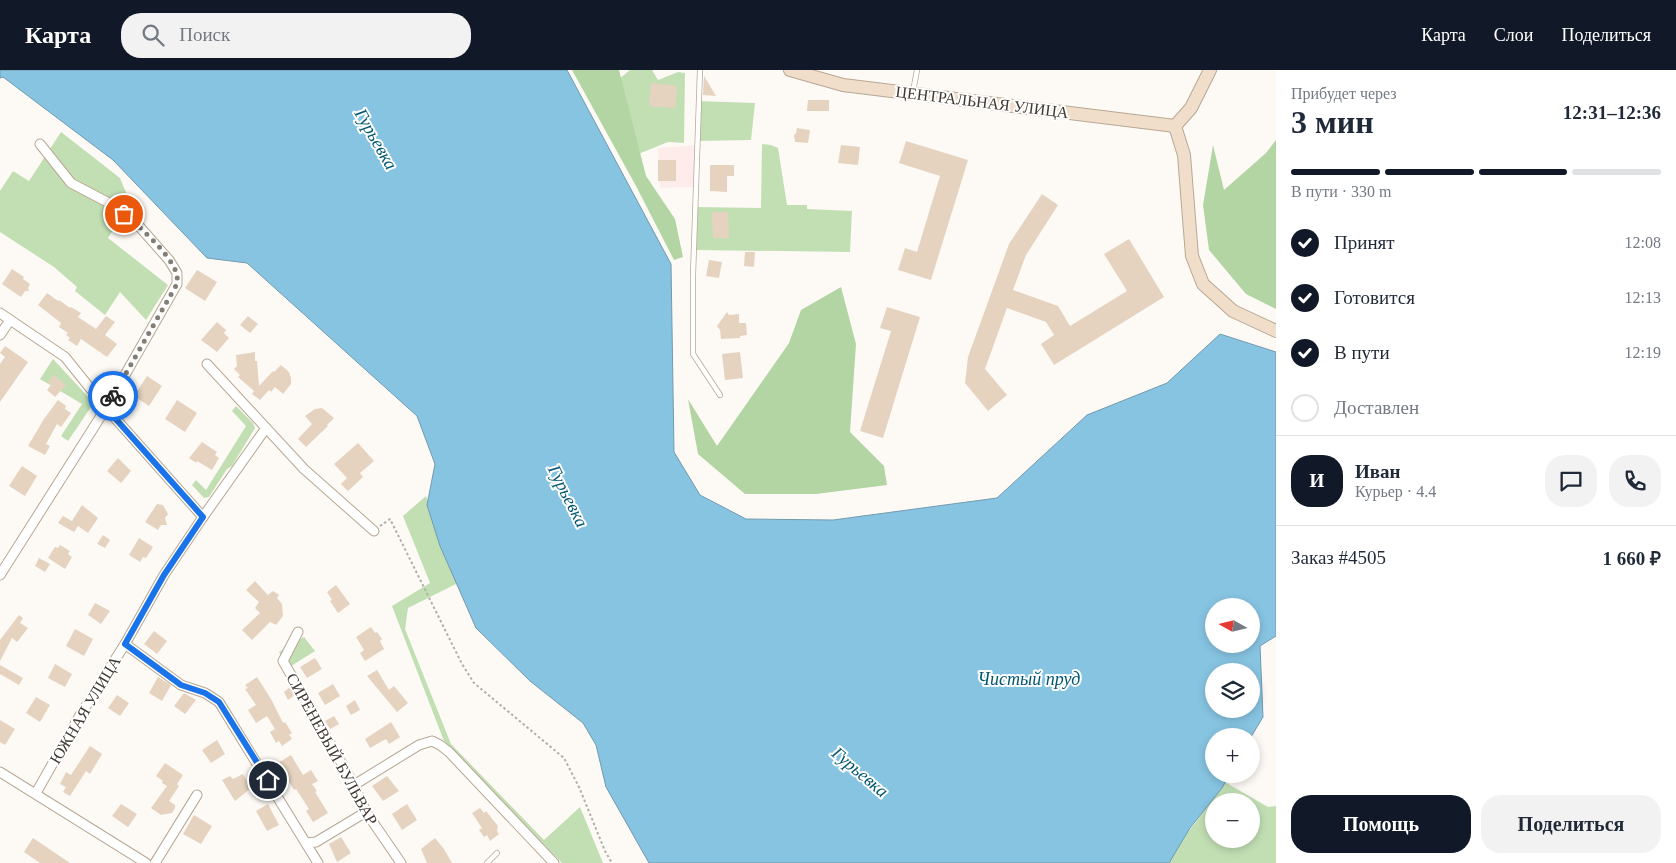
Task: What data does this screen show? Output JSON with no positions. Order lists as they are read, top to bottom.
{
  "streets": {
    "main road": ["ЦЕНТРАЛЬНАЯ УЛИЦА"],
    "street": ["ЮЖНАЯ УЛИЦА", "СИРЕНЕВЫЙ БУЛЬВАР"]
  },
  "water": ["Гурьевка", "Чистый пруд"],
  "north": "left",
  "page": {
    "header": "Карта",
    "search": "Поиск",
    "nav": ["Карта", "Слои", "Поделиться"],
    "heading": ["3 мин", "Прибудет через", "12:31–12:36"],
    "panel": [
      "Иван",
      "Курьер · 4.4",
      "Заказ #4505",
      "1 660 ₽"
    ],
    "bar": "В пути · 330 m",
    "list": [
      ["Принят", "12:08"],
      ["Готовится", "12:13"],
      ["В пути", "12:19"],
      "Доставлен"
    ],
    "round": "И",
    "map_buttons": ["+", "−"],
    "buttons": ["Помощь", "Поделиться"]
  }
}
